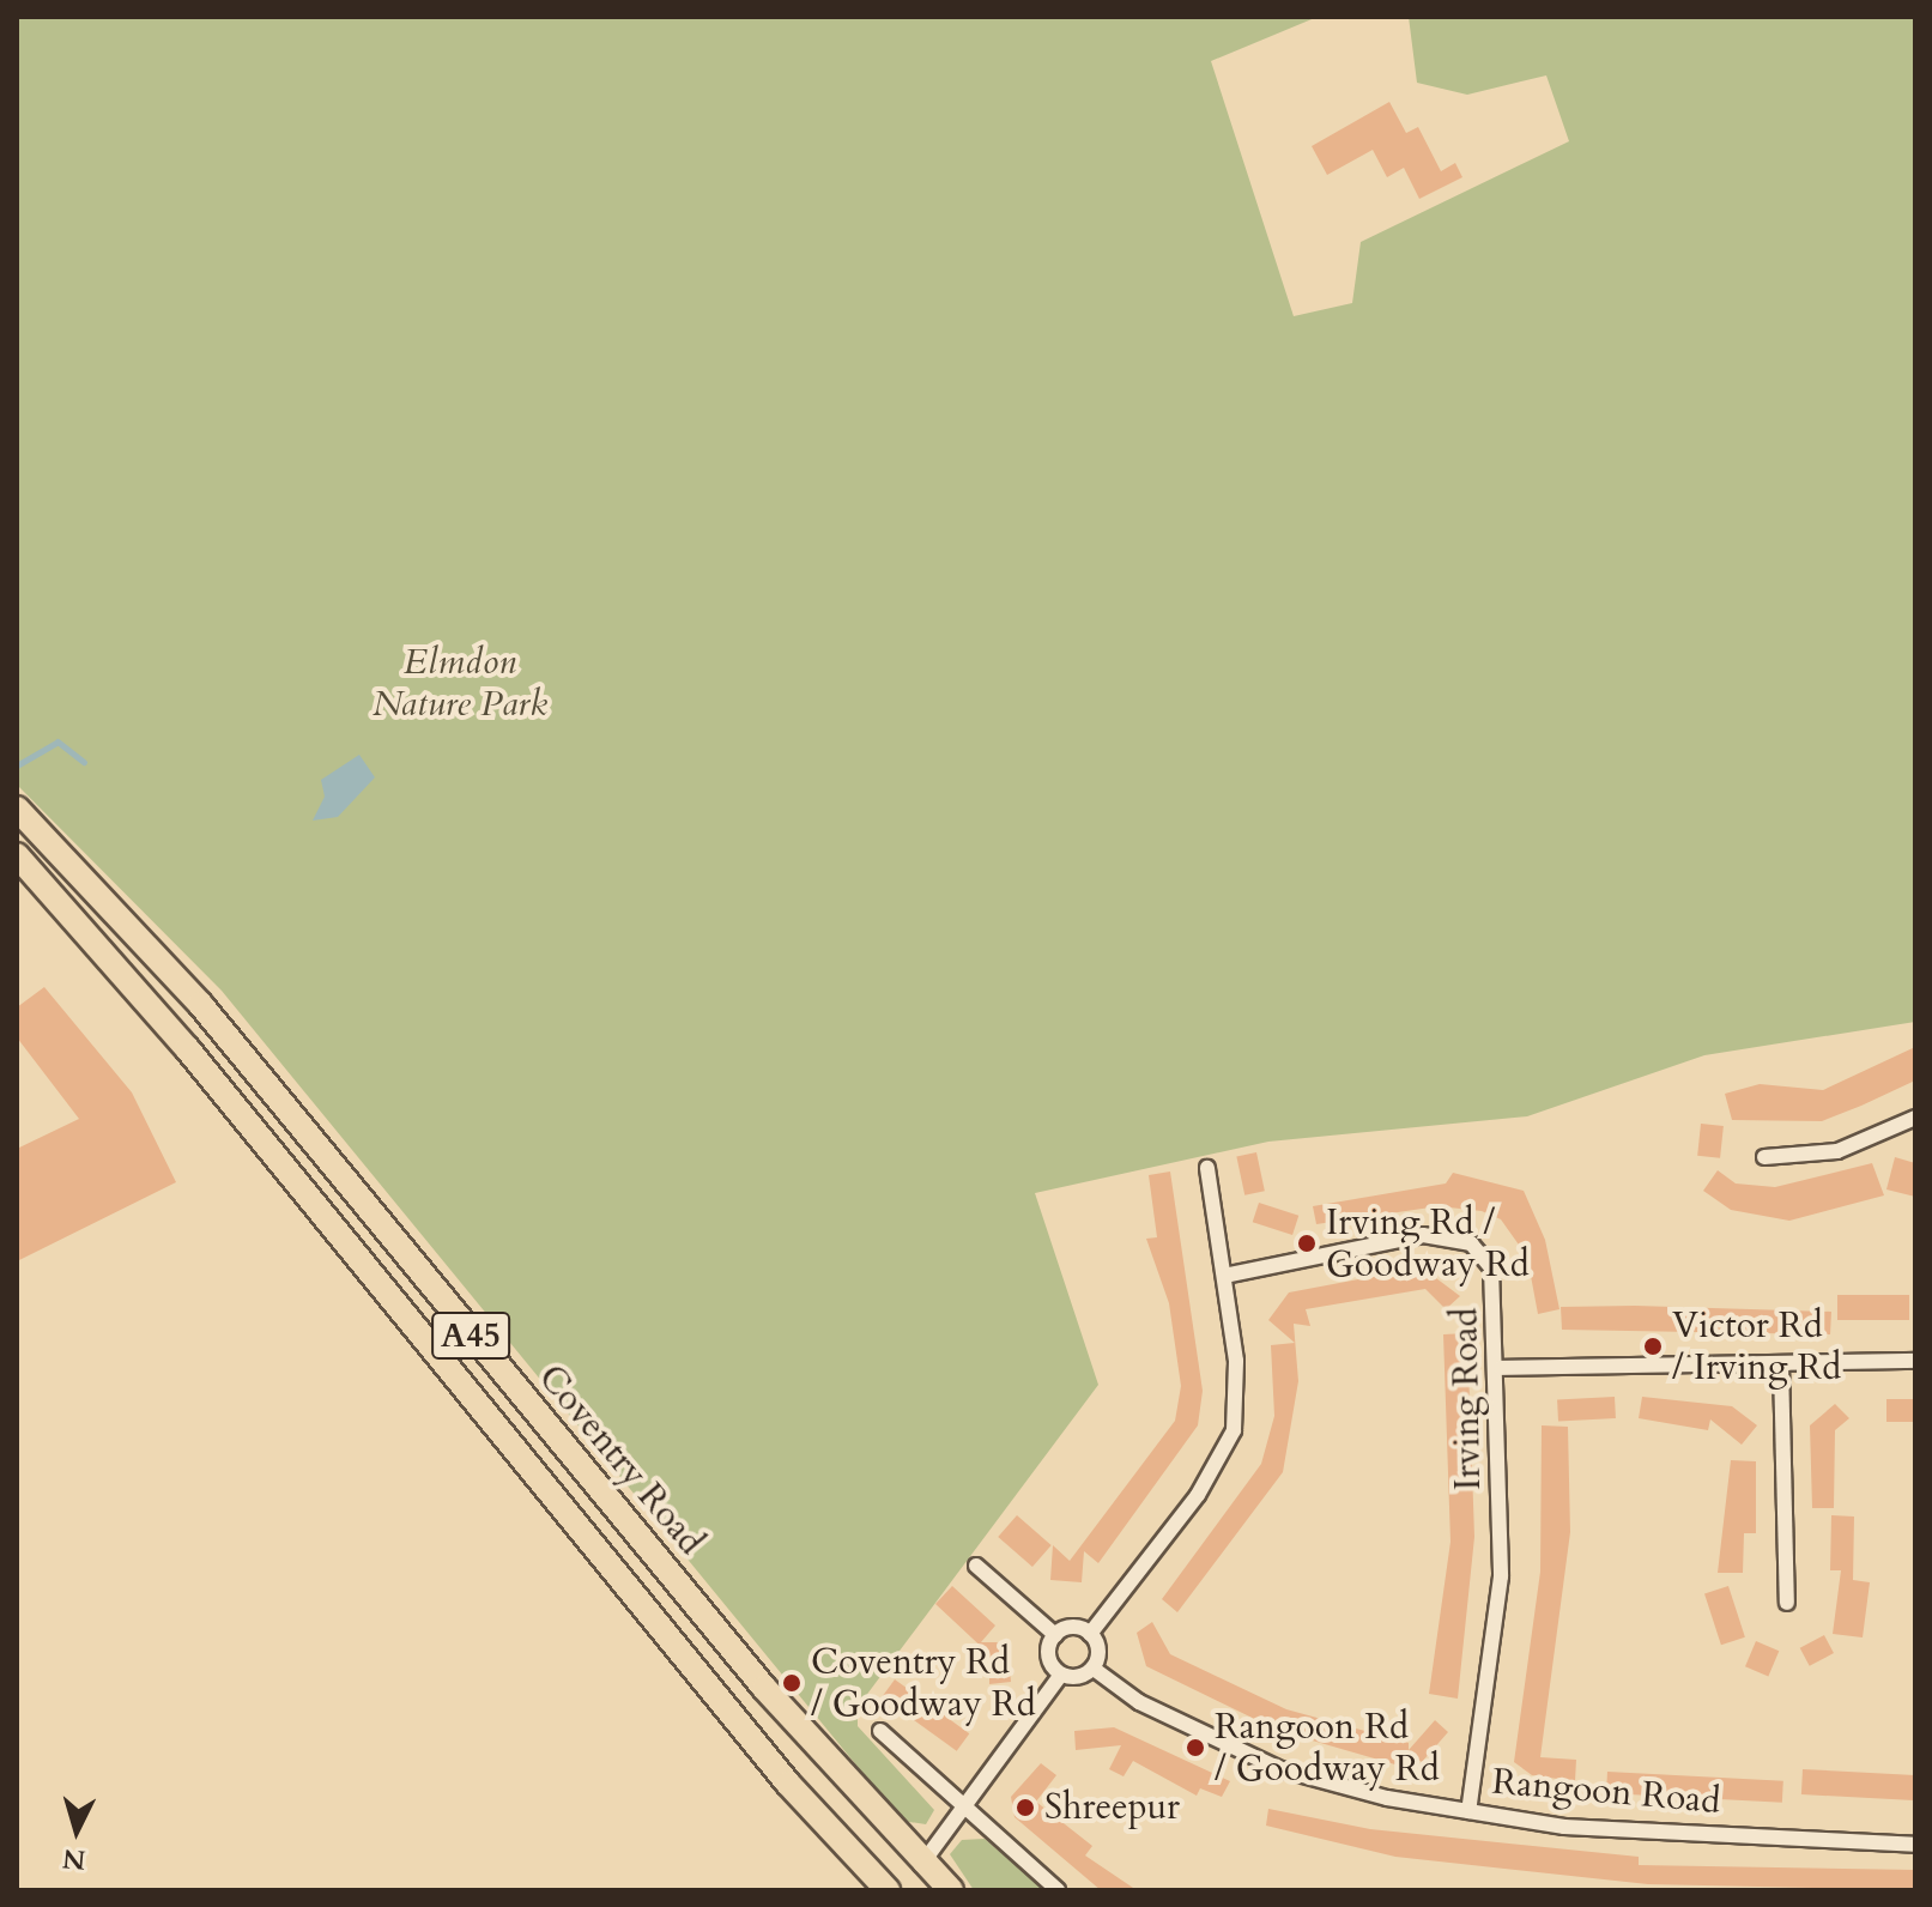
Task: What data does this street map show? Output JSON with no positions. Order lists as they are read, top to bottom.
{
  "streets": {
    "highway": ["A45", "Coventry Road"],
    "street": ["Irving Road", "Rangoon Road"]
  },
  "crossings": [
    ["Irving Road", "Rangoon Road"]
  ],
  "parks": ["Elmdon Nature Park"],
  "places": [
    "Irving Rd / Goodway Rd",
    "Victor Rd / Irving Rd",
    "Coventry Rd / Goodway Rd",
    "Rangoon Rd / Goodway Rd",
    "Shreepur"
  ],
  "north": "bottom"
}
